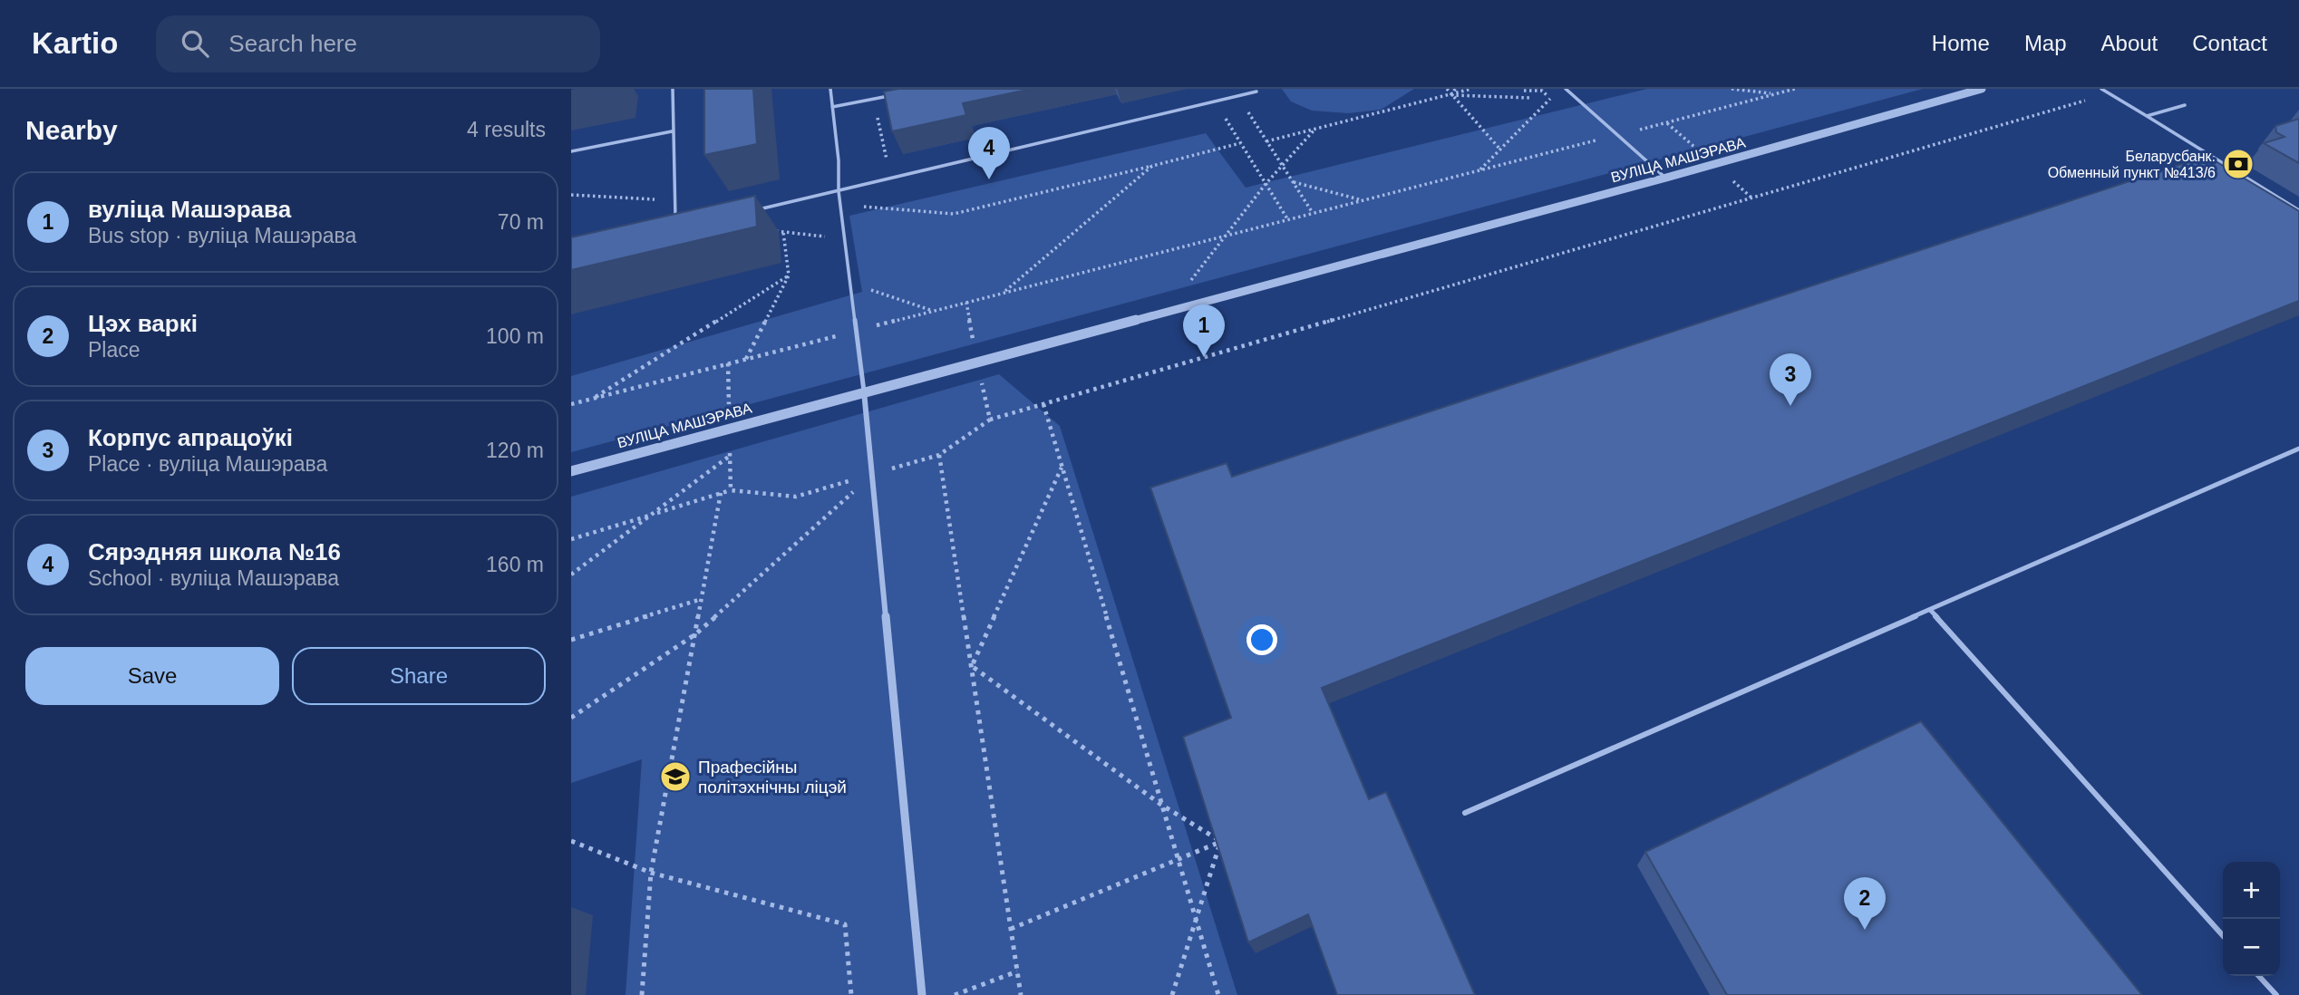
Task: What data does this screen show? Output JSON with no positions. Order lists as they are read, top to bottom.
{
  "streets": {
    "street": ["ВУЛІЦА МАШЭРАВА"]
  },
  "places": {
    "bank": ["Беларусбанк. Обменный пункт №413/6"],
    "school or university": ["Прафесійны політэхнічны ліцэй"]
  },
  "page": {
    "header": "Kartio",
    "search": "Search here",
    "nav": [
      "Home",
      "Map",
      "About",
      "Contact"
    ],
    "heading": ["Nearby", "4 results"],
    "pins": [
      "4",
      "1",
      "3",
      "2"
    ],
    "list": [
      {
        "mark": "1",
        "name": "вуліца Машэрава",
        "note": "Bus stop · вуліца Машэрава",
        "value": "70 m"
      },
      {
        "mark": "2",
        "name": "Цэх варкі",
        "note": "Place",
        "value": "100 m"
      },
      {
        "mark": "3",
        "name": "Корпус апрацоўкі",
        "note": "Place · вуліца Машэрава",
        "value": "120 m"
      },
      {
        "mark": "4",
        "name": "Сярэдняя школа №16",
        "note": "School · вуліца Машэрава",
        "value": "160 m"
      }
    ],
    "buttons": ["Save", "Share"],
    "map_buttons": ["+", "−"]
  }
}
